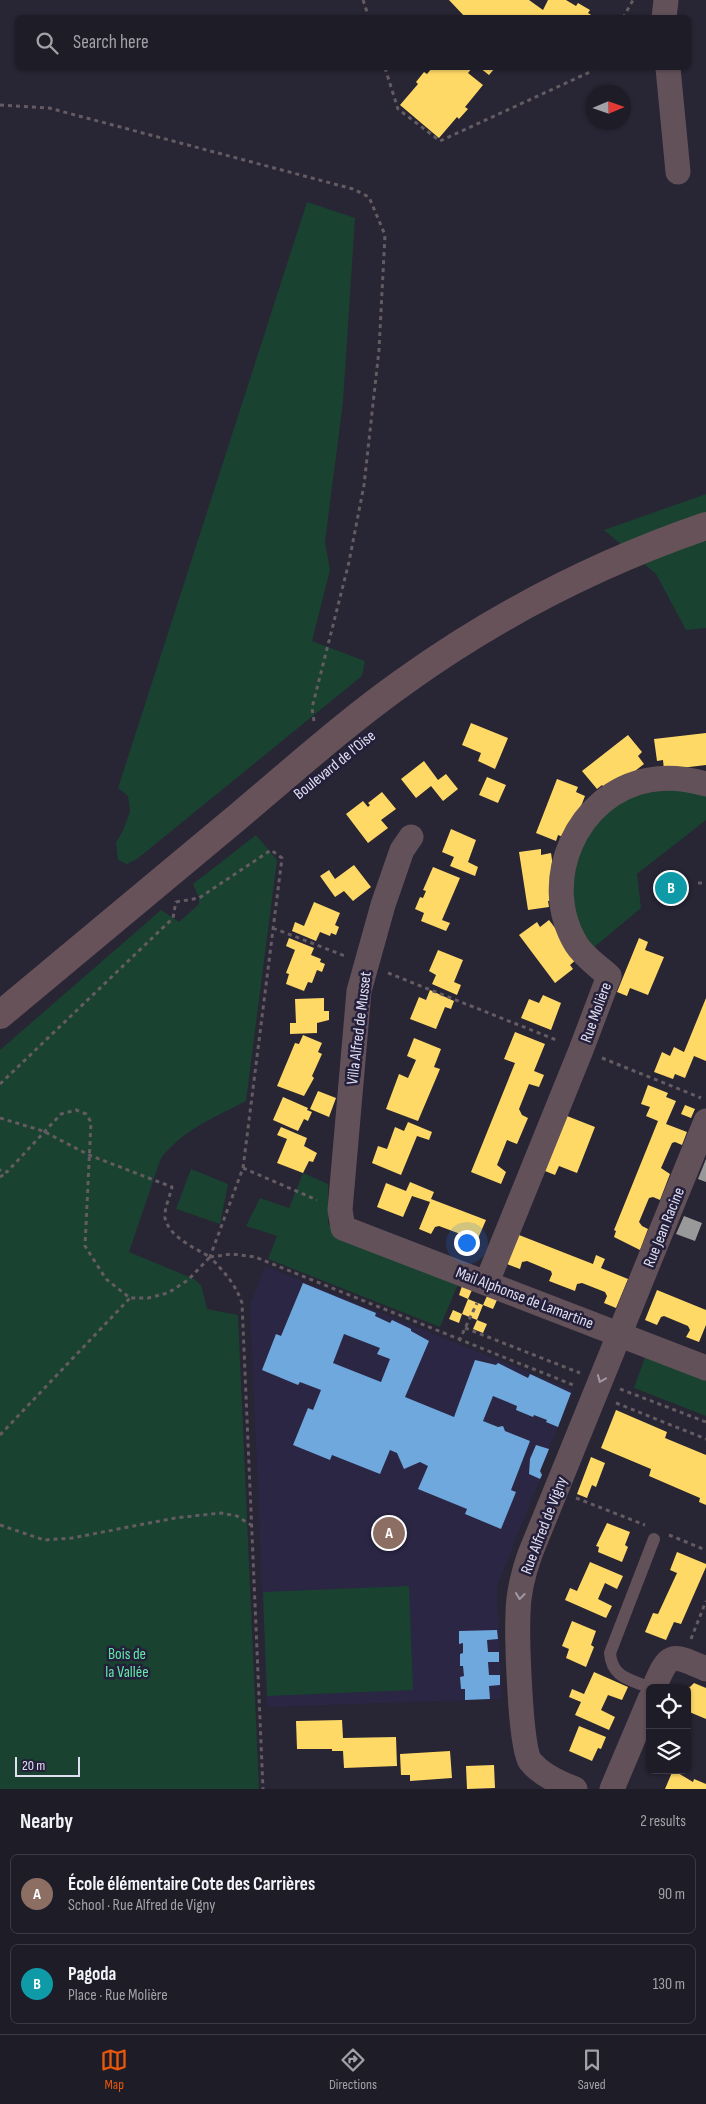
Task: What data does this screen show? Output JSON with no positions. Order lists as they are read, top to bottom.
{
  "streets": {
    "main road": ["Boulevard de l'Oise"],
    "street": [
      "Rue Molière",
      "Villa Alfred de Musset",
      "Rue Jean Racine",
      "Mail Alphonse de Lamartine",
      "Rue Alfred de Vigny"
    ]
  },
  "crossings": [
    ["Rue Molière", "Mail Alphonse de Lamartine"],
    ["Villa Alfred de Musset", "Mail Alphonse de Lamartine"],
    ["Rue Jean Racine", "Mail Alphonse de Lamartine"],
    ["Rue Jean Racine", "Rue Alfred de Vigny"],
    ["Mail Alphonse de Lamartine", "Rue Alfred de Vigny"]
  ],
  "one_way": ["Rue Alfred de Vigny"],
  "parks": ["Bois de la Vallée"],
  "scale_bar": "20 m",
  "north": "right",
  "page": {
    "search": "Search here",
    "pins": ["B", "A"],
    "scale": "20 m",
    "heading": ["Nearby", "2 results"],
    "list": [
      {
        "mark": "A",
        "name": "École élémentaire Cote des Carrières",
        "note": "School · Rue Alfred de Vigny",
        "value": "90 m"
      },
      {
        "mark": "B",
        "name": "Pagoda",
        "note": "Place · Rue Molière",
        "value": "130 m"
      }
    ],
    "nav": ["Map", "Directions", "Saved"]
  }
}
